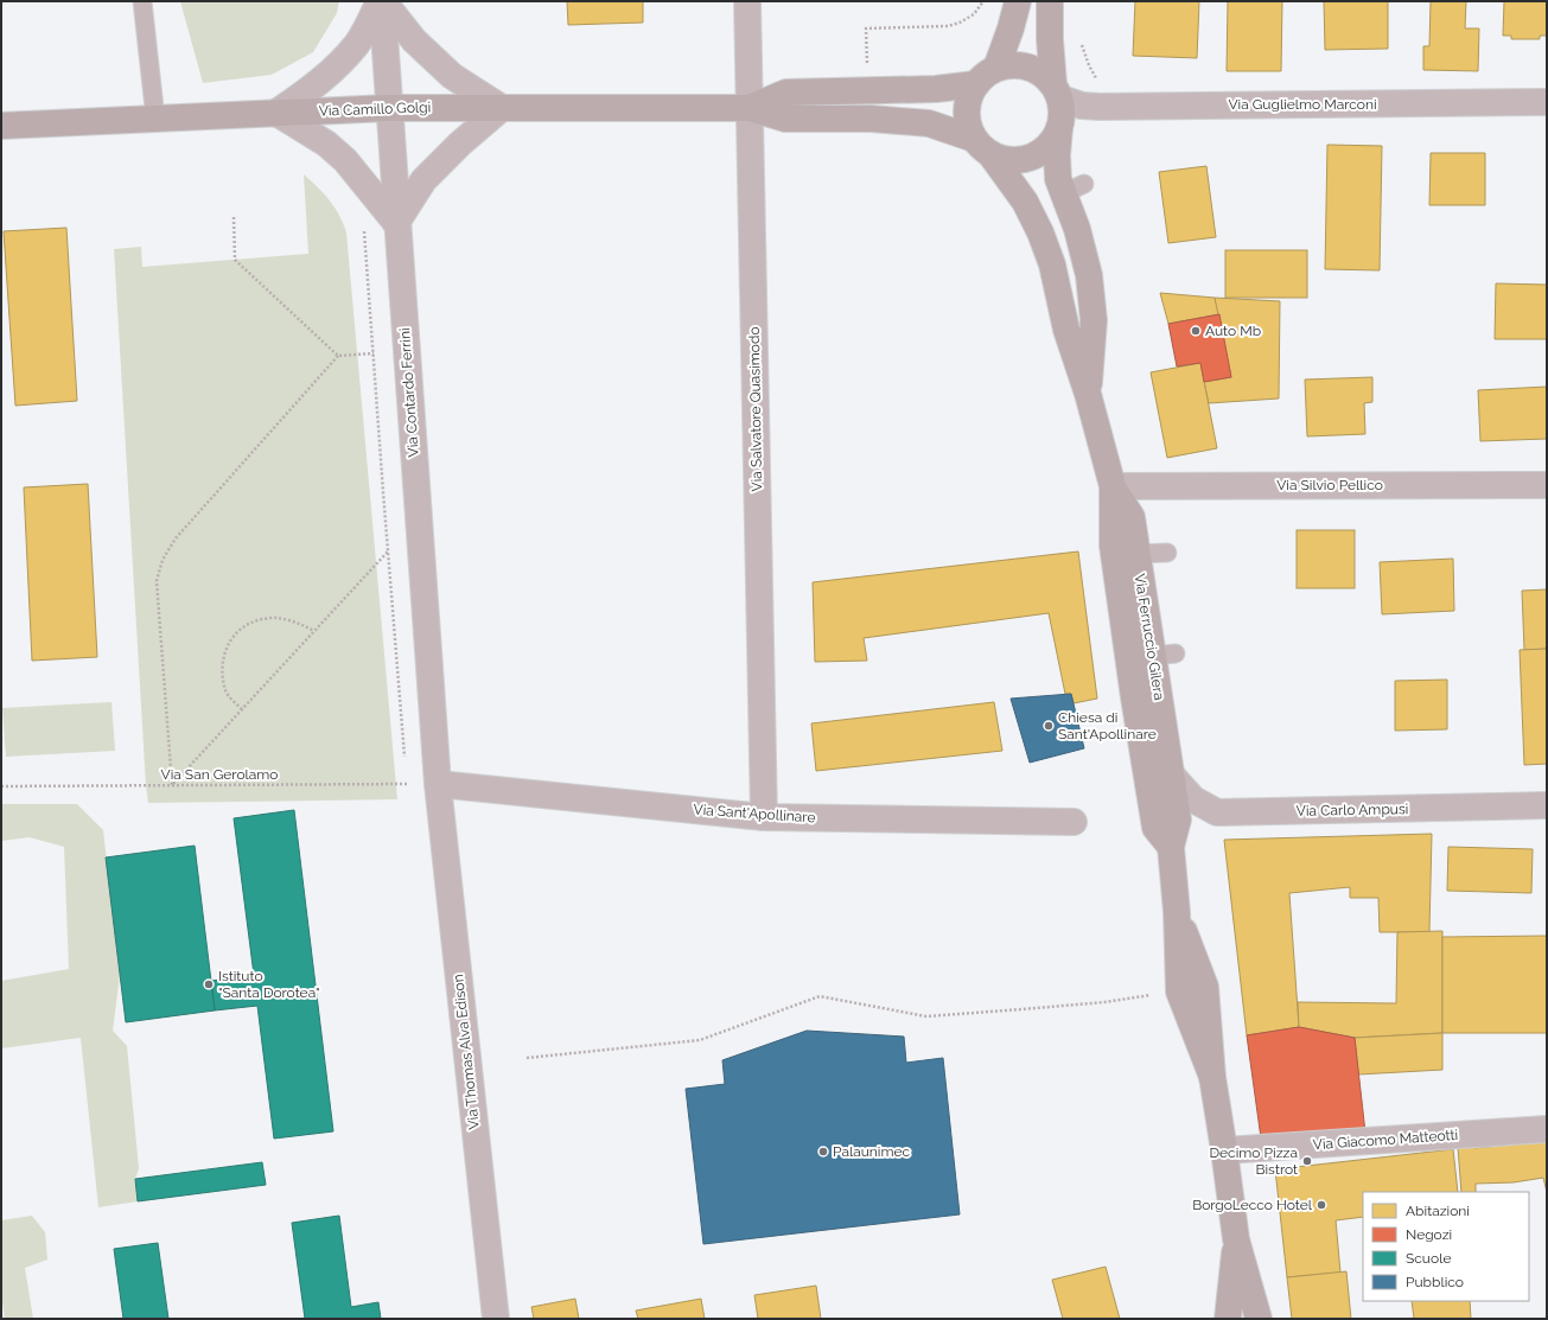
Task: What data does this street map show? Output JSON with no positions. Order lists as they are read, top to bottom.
{
  "streets": {
    "main road": ["Via Camillo Golgi", "Via Ferruccio Gilera"],
    "street": [
      "Via Guglielmo Marconi",
      "Via Contardo Ferrini",
      "Via Salvatore Quasimodo",
      "Via Silvio Pellico",
      "Via Carlo Ampusi",
      "Via Sant'Apollinare",
      "Via Thomas Alva Edison",
      "Via Giacomo Matteotti"
    ],
    "path": ["Via San Gerolamo"]
  },
  "crossings": [
    ["Via Guglielmo Marconi", "Via Ferruccio Gilera"],
    ["Via Camillo Golgi", "Via Contardo Ferrini"],
    ["Via Camillo Golgi", "Via Salvatore Quasimodo"],
    ["Via Contardo Ferrini", "Via San Gerolamo"],
    ["Via Contardo Ferrini", "Via Sant'Apollinare"],
    ["Via Contardo Ferrini", "Via Thomas Alva Edison"],
    ["Via Salvatore Quasimodo", "Via Sant'Apollinare"],
    ["Via Silvio Pellico", "Via Ferruccio Gilera"],
    ["Via Ferruccio Gilera", "Via Carlo Ampusi"],
    ["Via Ferruccio Gilera", "Via Giacomo Matteotti"],
    ["Via San Gerolamo", "Via Sant'Apollinare"],
    ["Via San Gerolamo", "Via Thomas Alva Edison"],
    ["Via Sant'Apollinare", "Via Thomas Alva Edison"]
  ],
  "places": [
    "Auto Mb",
    "Chiesa di Sant'Apollinare",
    "Istituto \"Santa Dorotea\"",
    "Palaunimec",
    "Decimo Pizza Bistrot",
    "BorgoLecco Hotel"
  ],
  "legend": [
    "Abitazioni",
    "Negozi",
    "Scuole",
    "Pubblico"
  ]
}
